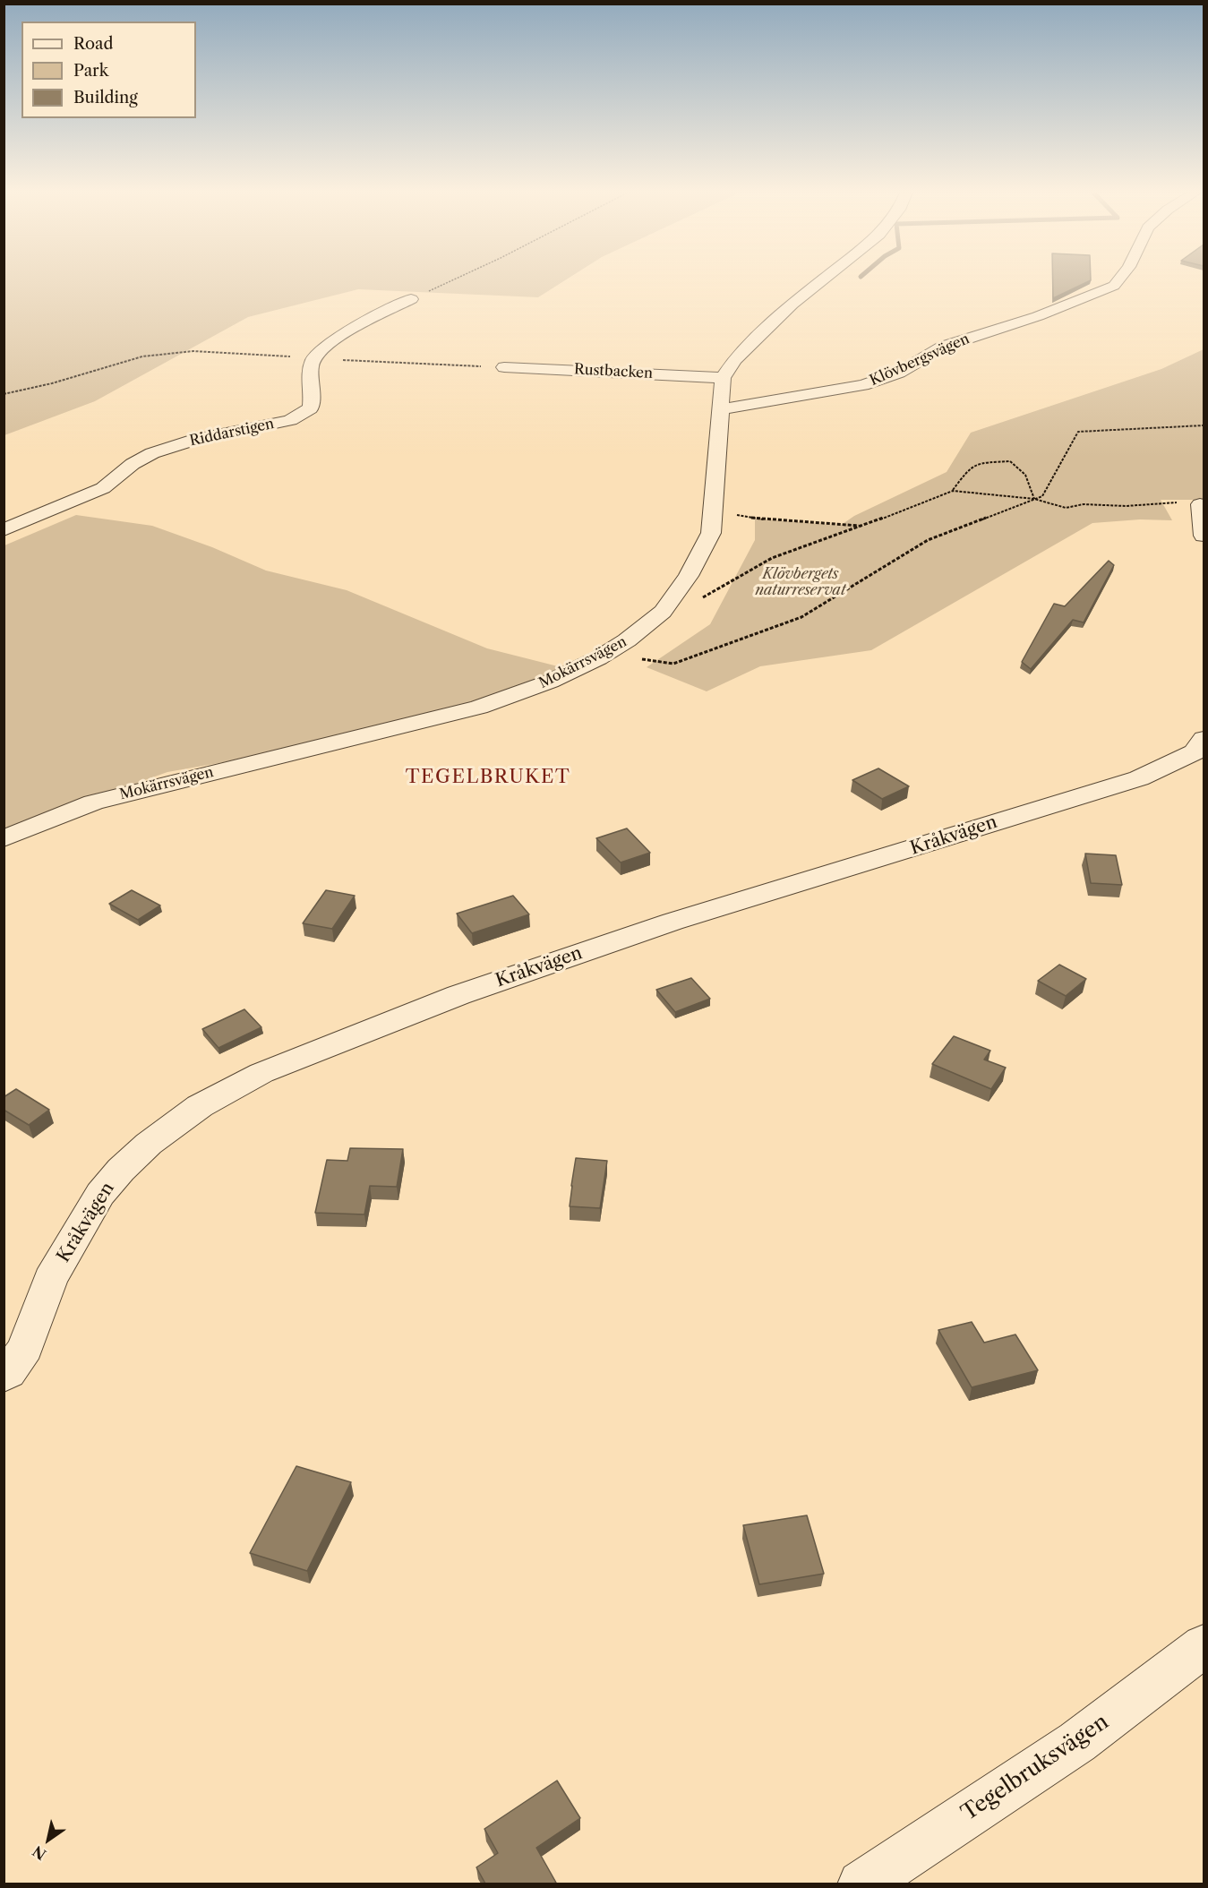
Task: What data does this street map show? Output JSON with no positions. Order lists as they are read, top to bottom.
{
  "streets": {
    "street": [
      "Klövbergsvägen",
      "Rustbacken",
      "Riddarstigen",
      "Mokärrsvägen",
      "Kråkvägen",
      "Tegelbruksvägen"
    ]
  },
  "crossings": [
    ["Klövbergsvägen", "Mokärrsvägen"],
    ["Rustbacken", "Mokärrsvägen"]
  ],
  "districts": ["TEGELBRUKET"],
  "parks": ["Klövbergets naturreservat"],
  "legend": ["Road", "Park", "Building"],
  "north": "bottom left"
}
